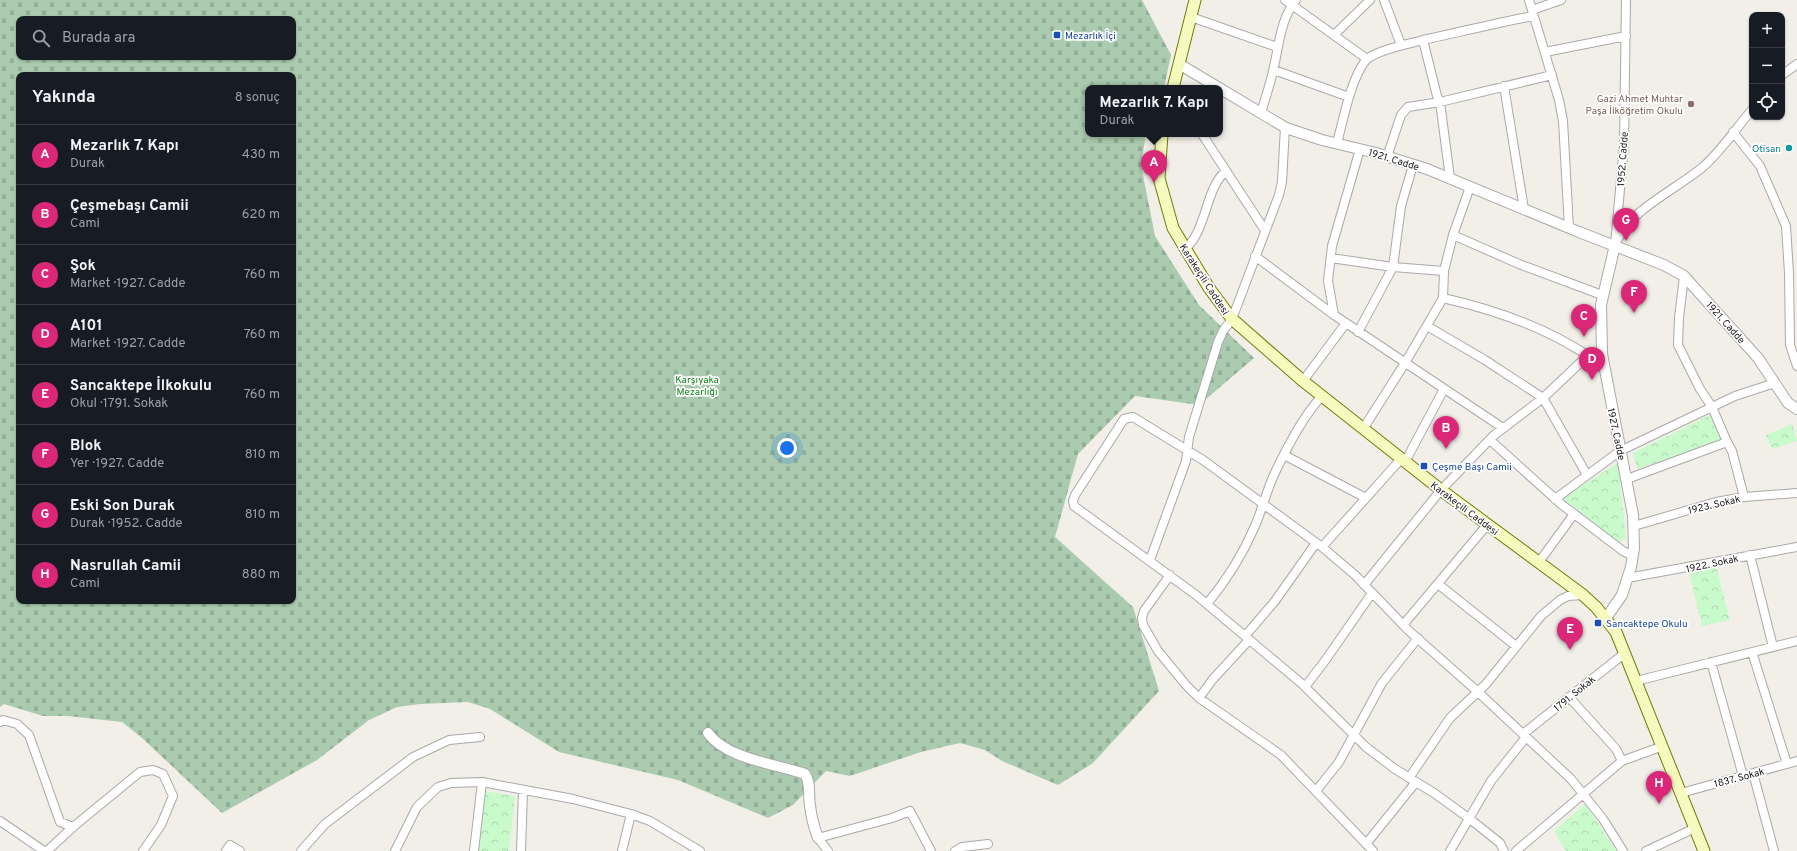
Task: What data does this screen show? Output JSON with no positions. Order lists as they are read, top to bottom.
{
  "streets": {
    "main road": ["Karakeçili Caddesi"],
    "street": [
      "1921. Cadde",
      "1952. Cadde",
      "1927. Cadde",
      "1923. Sokak",
      "1922. Sokak",
      "1791. Sokak",
      "1837. Sokak"
    ]
  },
  "crossings": [
    ["1921. Cadde", "1952. Cadde"],
    ["1921. Cadde", "1927. Cadde"],
    ["1952. Cadde", "1927. Cadde"],
    ["Karakeçili Caddesi", "1927. Cadde"],
    ["Karakeçili Caddesi", "1791. Sokak"],
    ["Karakeçili Caddesi", "1837. Sokak"],
    ["1927. Cadde", "1923. Sokak"],
    ["1927. Cadde", "1922. Sokak"]
  ],
  "parks": ["Karşıyaka Mezarlığı"],
  "places": {
    "transit": ["Mezarlık İçi", "Çeşme Başı Camii", "Sancaktepe Okulu"],
    "other": ["Gazi Ahmet Muhtar Paşa İlköğretim Okulu", "Otisan"]
  },
  "page": {
    "map_buttons": ["+", "−"],
    "search": "Burada ara",
    "heading": ["Yakında", "8 sonuç"],
    "popup": ["Mezarlık 7. Kapı", "Durak"],
    "list": [
      {
        "mark": "A",
        "name": "Mezarlık 7. Kapı",
        "note": "Durak",
        "value": "430 m"
      },
      {
        "mark": "B",
        "name": "Çeşmebaşı Camii",
        "note": "Cami",
        "value": "620 m"
      },
      {
        "mark": "C",
        "name": "Şok",
        "note": "Market · 1927. Cadde",
        "value": "760 m"
      },
      {
        "mark": "D",
        "name": "A101",
        "note": "Market · 1927. Cadde",
        "value": "760 m"
      },
      {
        "mark": "E",
        "name": "Sancaktepe İlkokulu",
        "note": "Okul · 1791. Sokak",
        "value": "760 m"
      },
      {
        "mark": "F",
        "name": "Blok",
        "note": "Yer · 1927. Cadde",
        "value": "810 m"
      },
      {
        "mark": "G",
        "name": "Eski Son Durak",
        "note": "Durak · 1952. Cadde",
        "value": "810 m"
      },
      {
        "mark": "H",
        "name": "Nasrullah Camii",
        "note": "Cami",
        "value": "880 m"
      }
    ],
    "pins": [
      "A",
      "G",
      "F",
      "C",
      "D",
      "B",
      "E",
      "H"
    ]
  }
}
